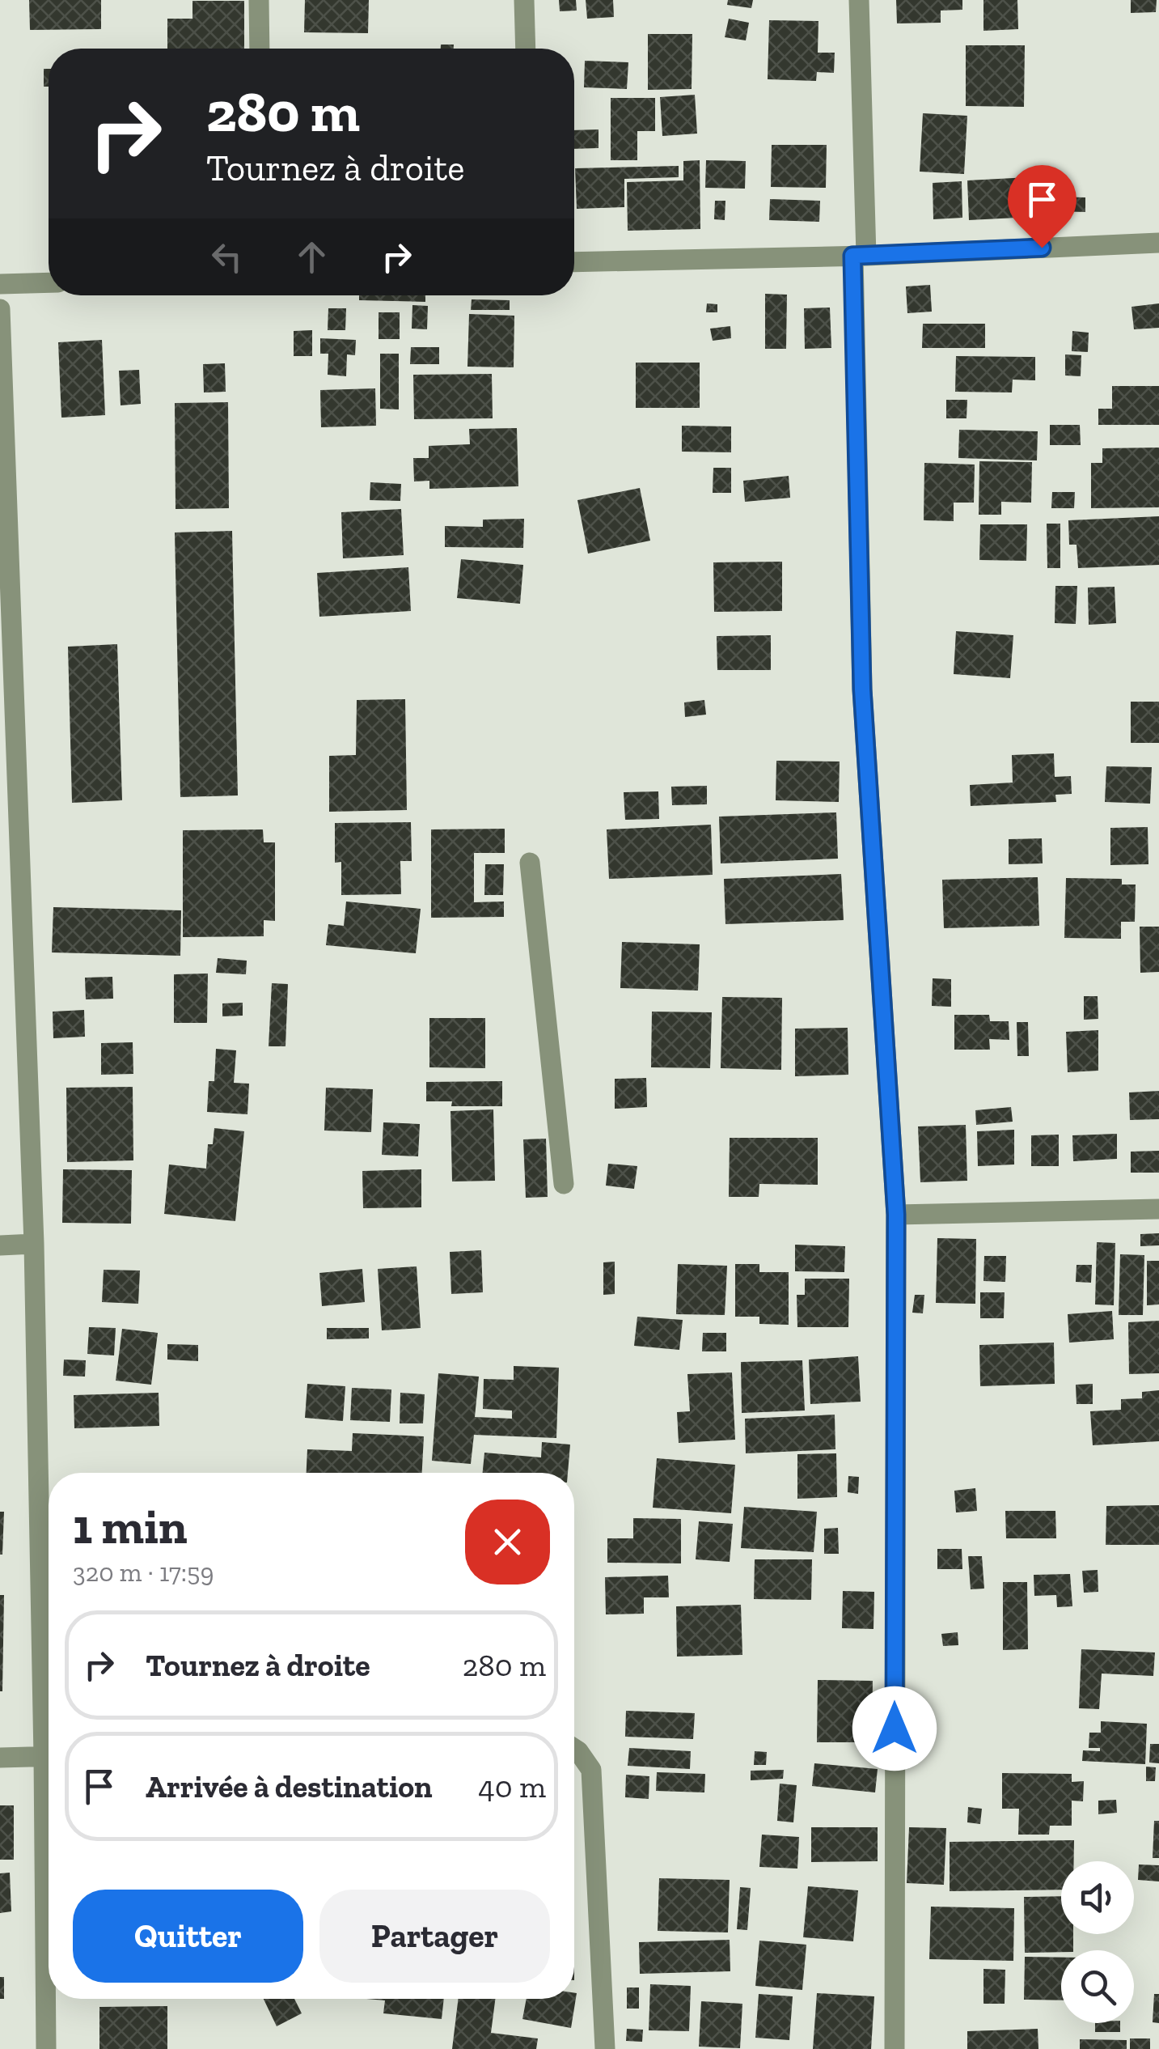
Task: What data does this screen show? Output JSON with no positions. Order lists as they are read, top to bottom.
{
  "page": {
    "turn": ["280 m", "Tournez à droite"],
    "heading": ["1 min", "320 m · 17:59"],
    "list": [
      {
        "name": "Tournez à droite",
        "value": "280 m"
      },
      {
        "name": "Arrivée à destination",
        "value": "40 m"
      }
    ],
    "buttons": ["Quitter", "Partager"]
  }
}
